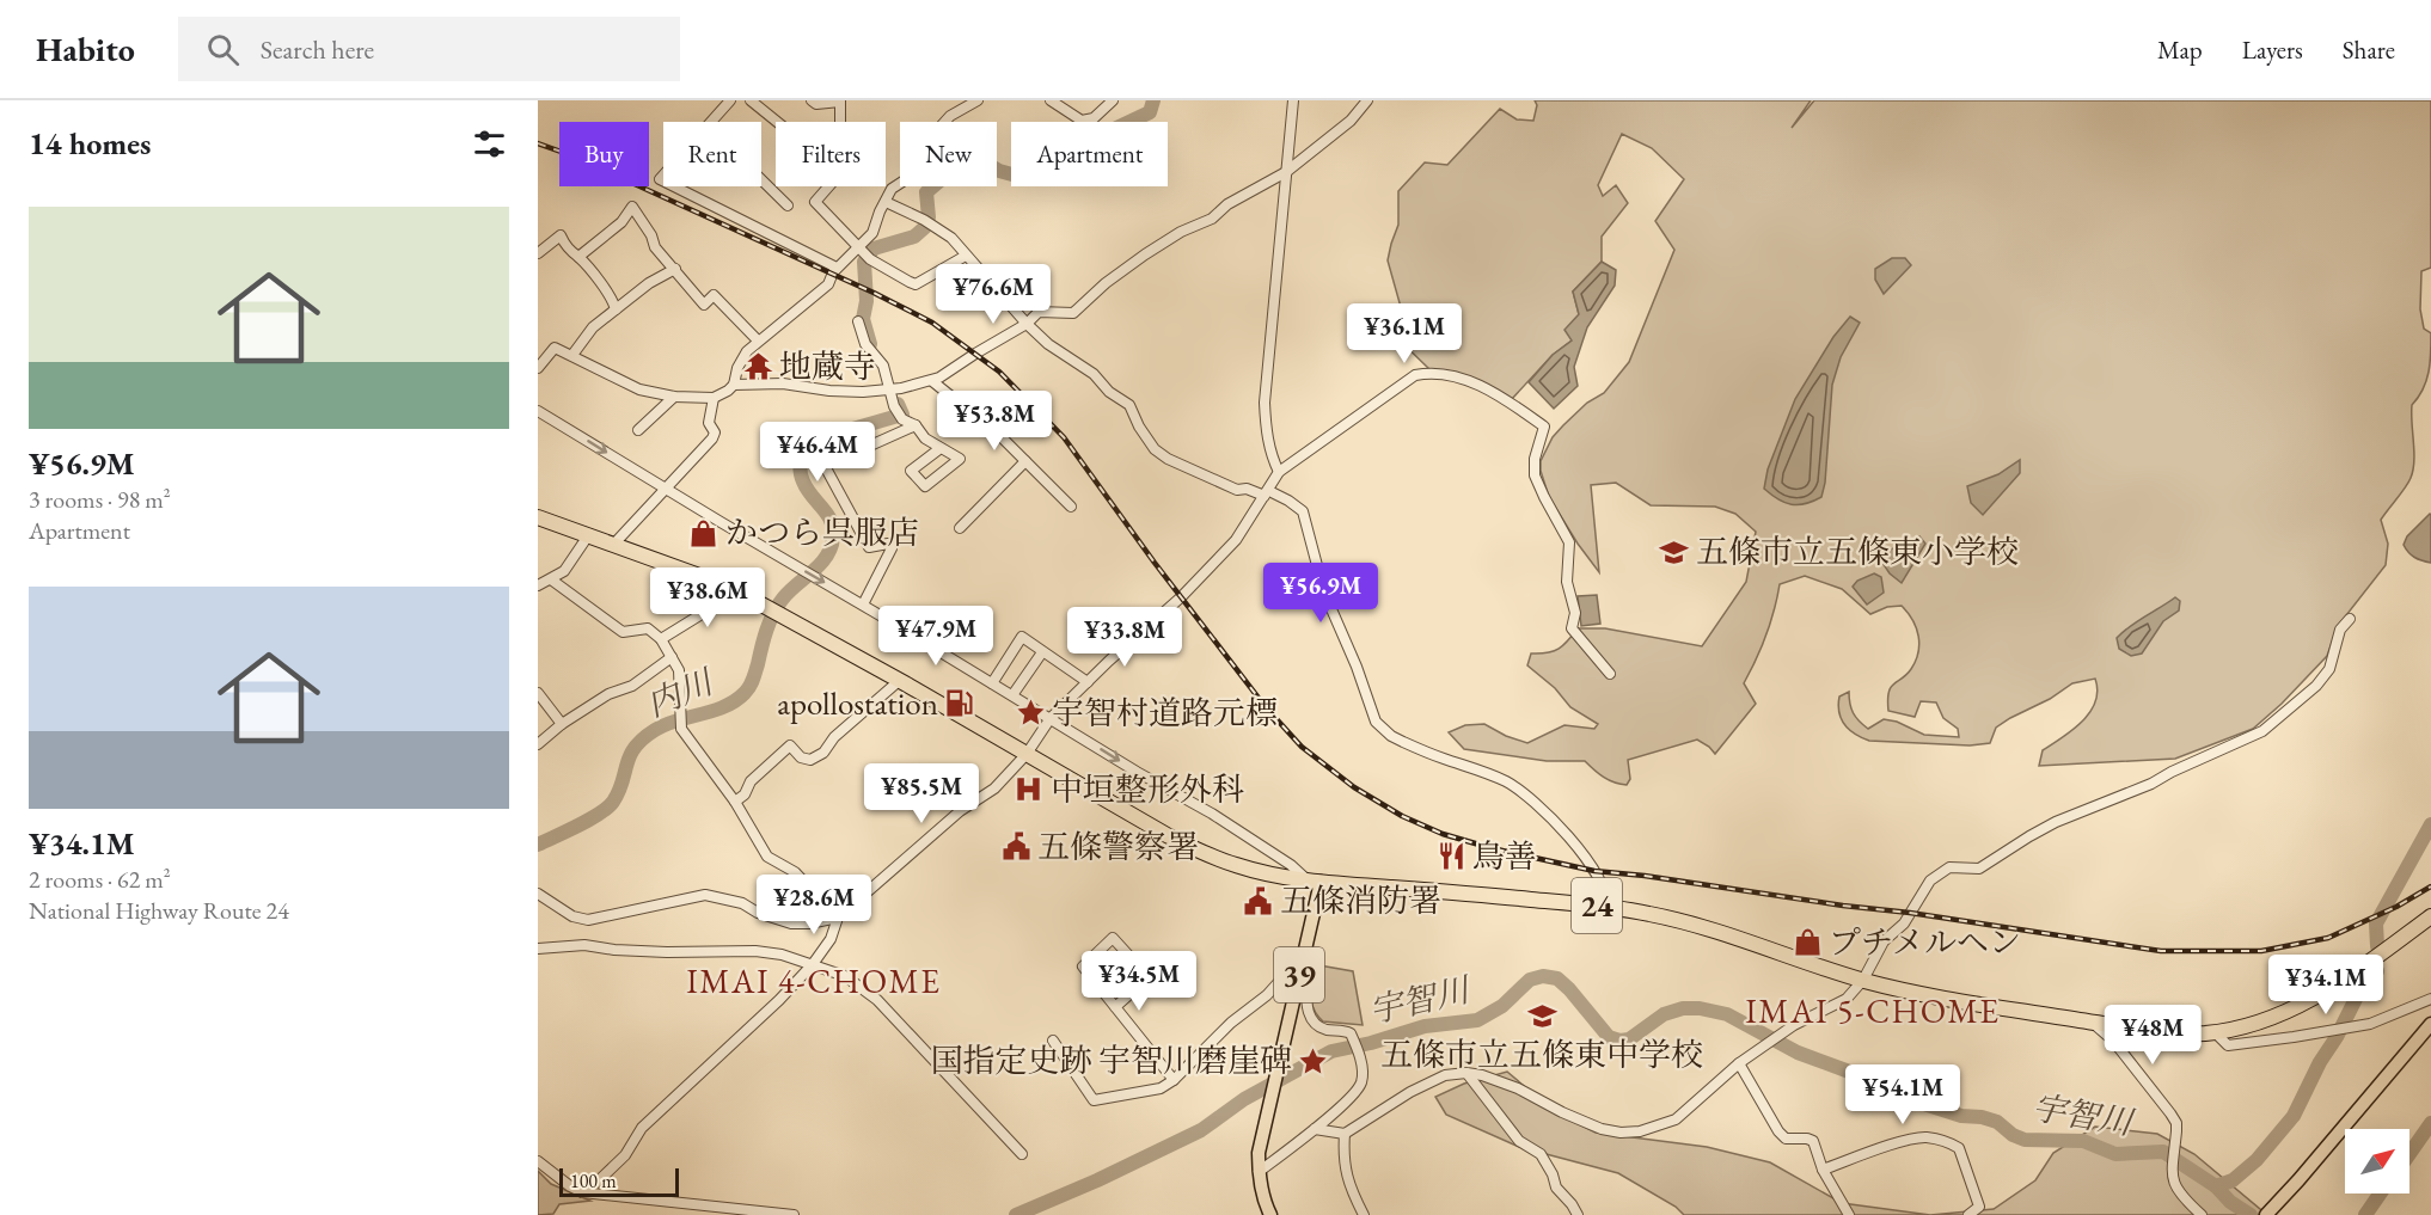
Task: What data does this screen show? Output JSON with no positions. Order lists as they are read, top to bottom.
{
  "streets": {
    "highway": ["24"],
    "main road": ["39"]
  },
  "crossings": [
    ["24", "39"]
  ],
  "districts": ["IMAI 4-CHOME", "IMAI 5-CHOME"],
  "water": ["内川", "宇智川"],
  "places": {
    "temple": ["地蔵寺"],
    "shop": ["かつら呉服店", "プチメルヘン"],
    "school or university": ["五條市立五條東小学校", "五條市立五條東中学校"],
    "fuel station": ["apollostation"],
    "place": ["宇智村道路元標", "国指定史跡 宇智川磨崖碑"],
    "hospital": ["中垣整形外科"],
    "public building": ["五條警察署", "五條消防署"],
    "restaurant": ["鳥善"]
  },
  "scale_bar": "100 m",
  "north": "top right",
  "page": {
    "header": "Habito",
    "search": "Search here",
    "nav": ["Map", "Layers", "Share"],
    "heading": "14 homes",
    "chip": [
      "Buy",
      "Rent",
      "Filters",
      "New",
      "Apartment"
    ],
    "list": [
      {
        "name": "¥56.9M",
        "note": "3 rooms · 98 m² · Apartment"
      },
      {
        "name": "¥34.1M",
        "note": "2 rooms · 62 m² · National Highway Route 24"
      }
    ],
    "price": [
      "¥76.6M",
      "¥36.1M",
      "¥53.8M",
      "¥46.4M",
      "¥56.9M",
      "¥38.6M",
      "¥47.9M",
      "¥33.8M",
      "¥85.5M",
      "¥28.6M",
      "¥34.5M",
      "¥34.1M",
      "¥48M",
      "¥54.1M"
    ],
    "scale": "100 m"
  }
}
